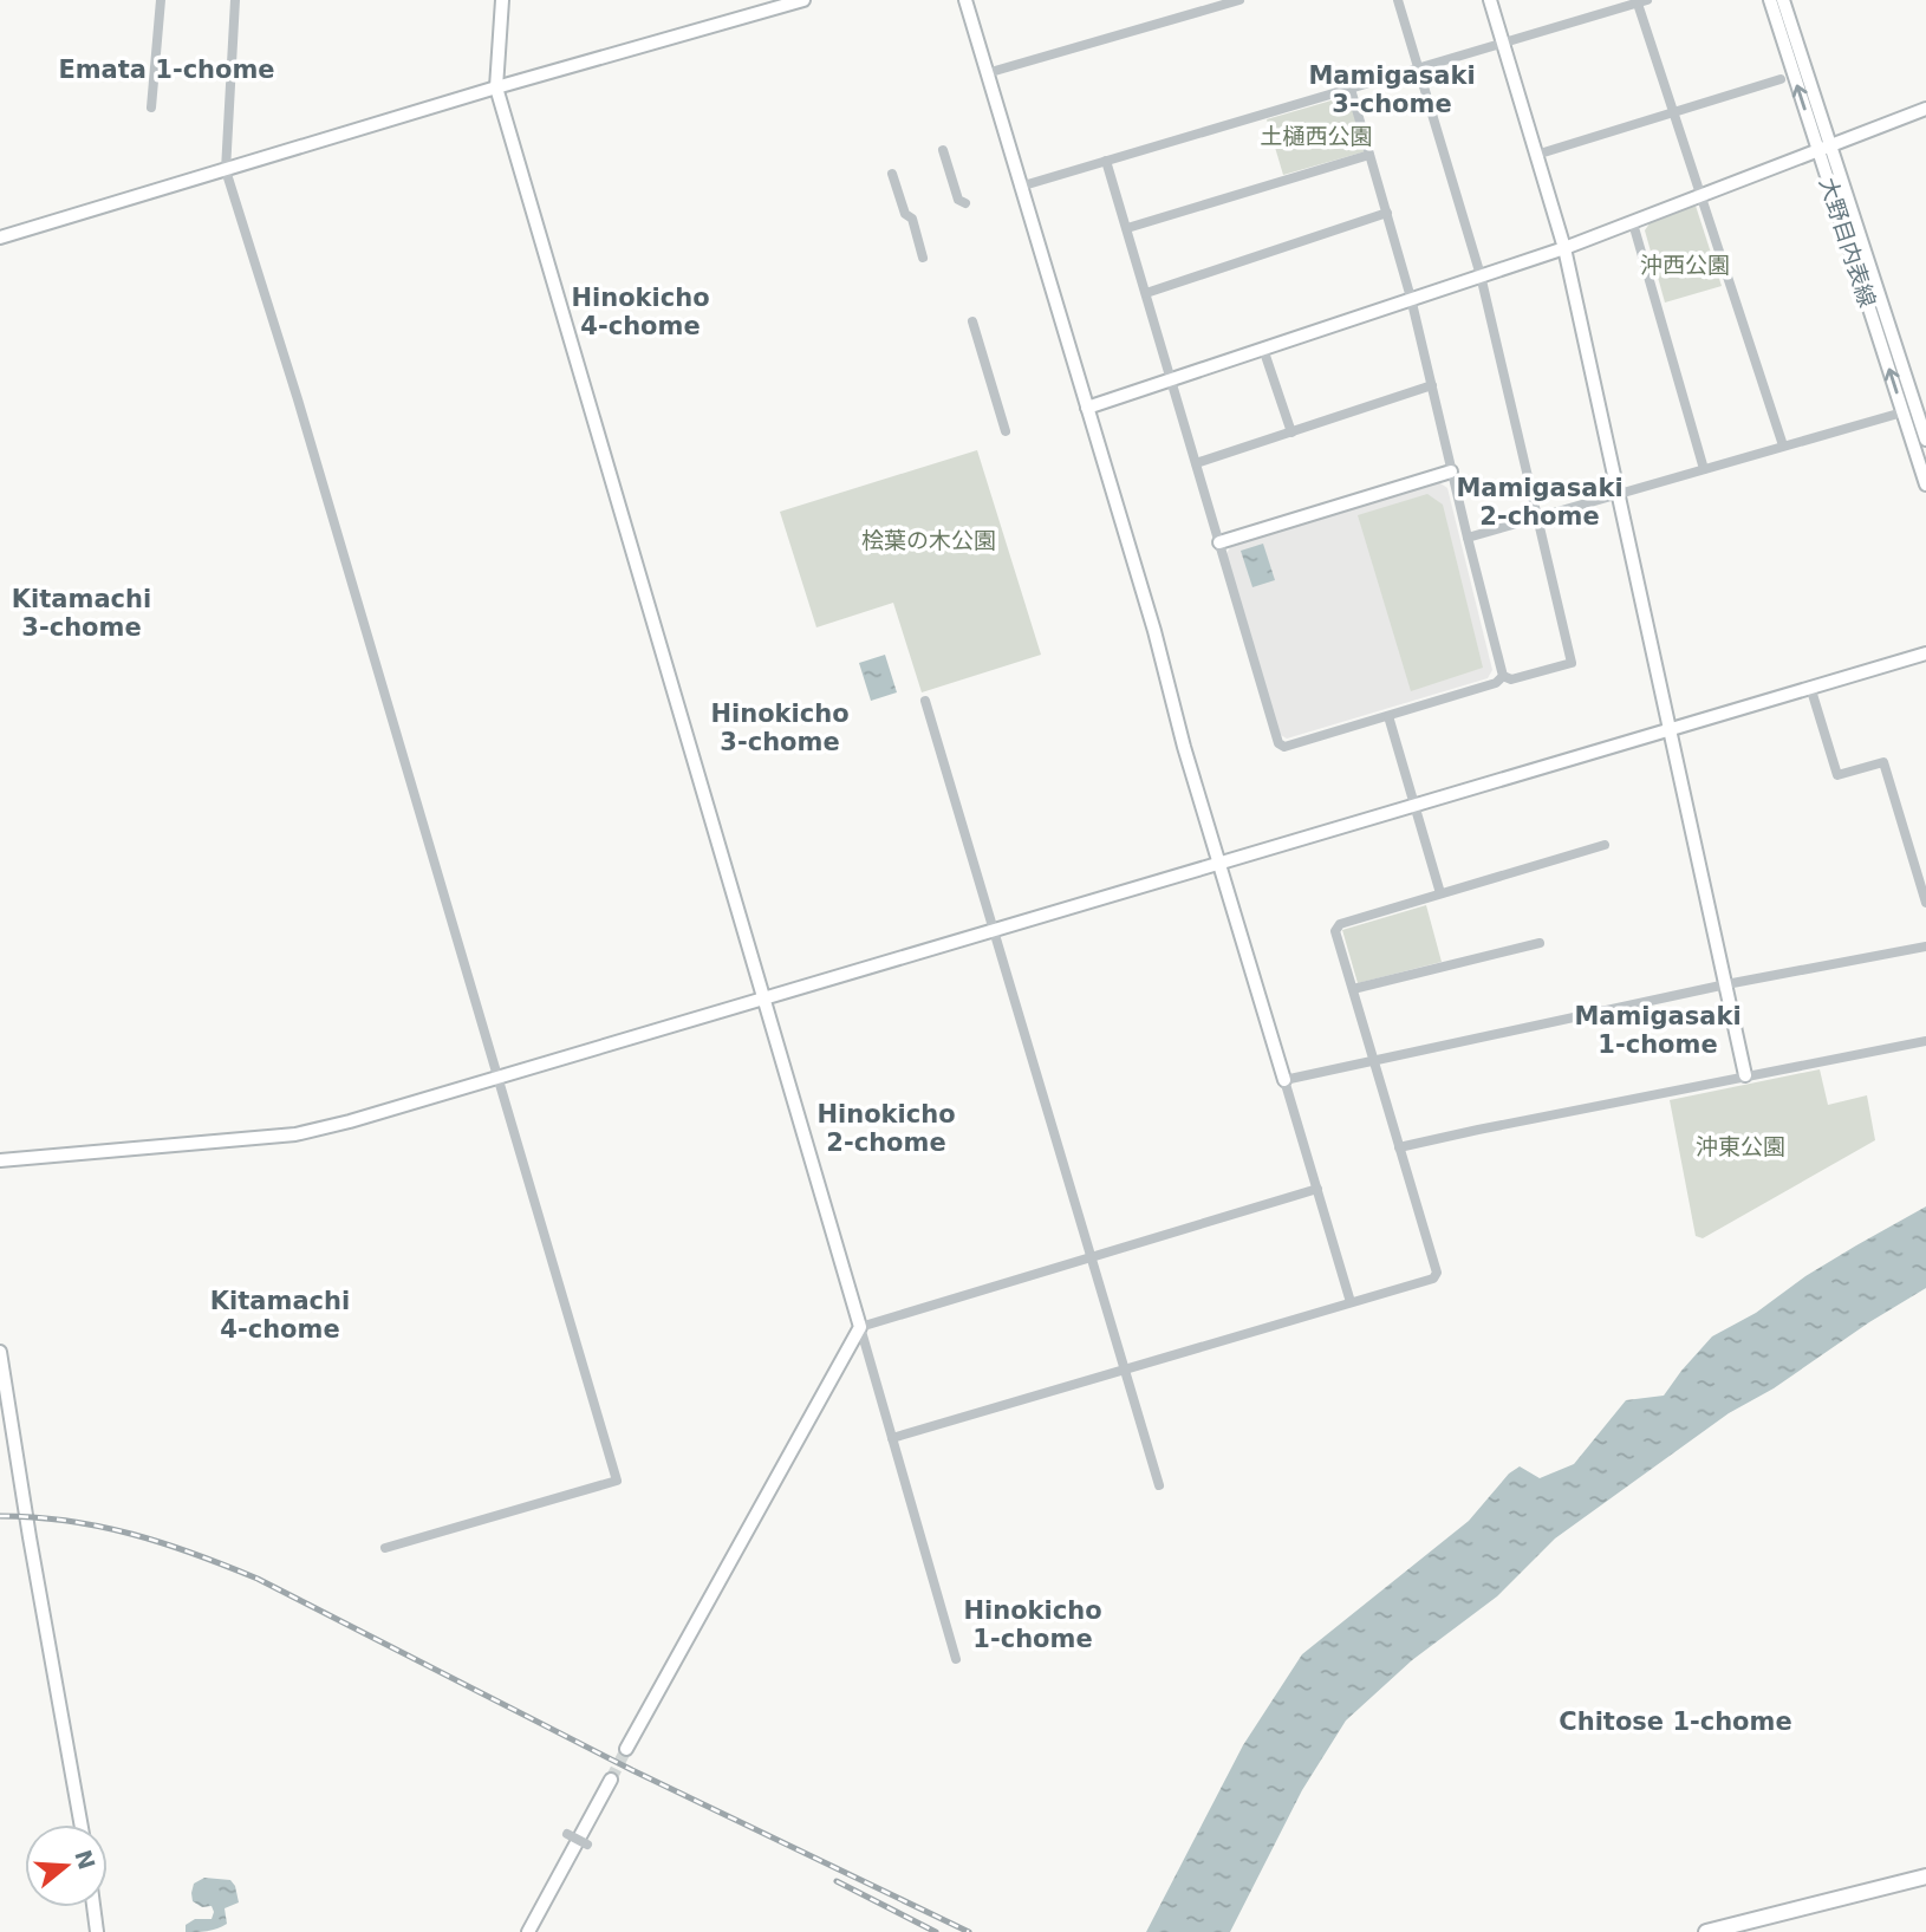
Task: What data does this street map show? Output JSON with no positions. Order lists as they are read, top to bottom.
{
  "streets": {
    "street": ["大野目内表線"]
  },
  "districts": [
    "Emata 1-chome",
    "Mamigasaki 3-chome",
    "Hinokicho 4-chome",
    "Mamigasaki 2-chome",
    "Kitamachi 3-chome",
    "Hinokicho 3-chome",
    "Mamigasaki 1-chome",
    "Hinokicho 2-chome",
    "Kitamachi 4-chome",
    "Hinokicho 1-chome",
    "Chitose 1-chome"
  ],
  "parks": [
    "土樋西公園",
    "沖西公園",
    "桧葉の木公園",
    "沖東公園"
  ],
  "north": "right"
}
